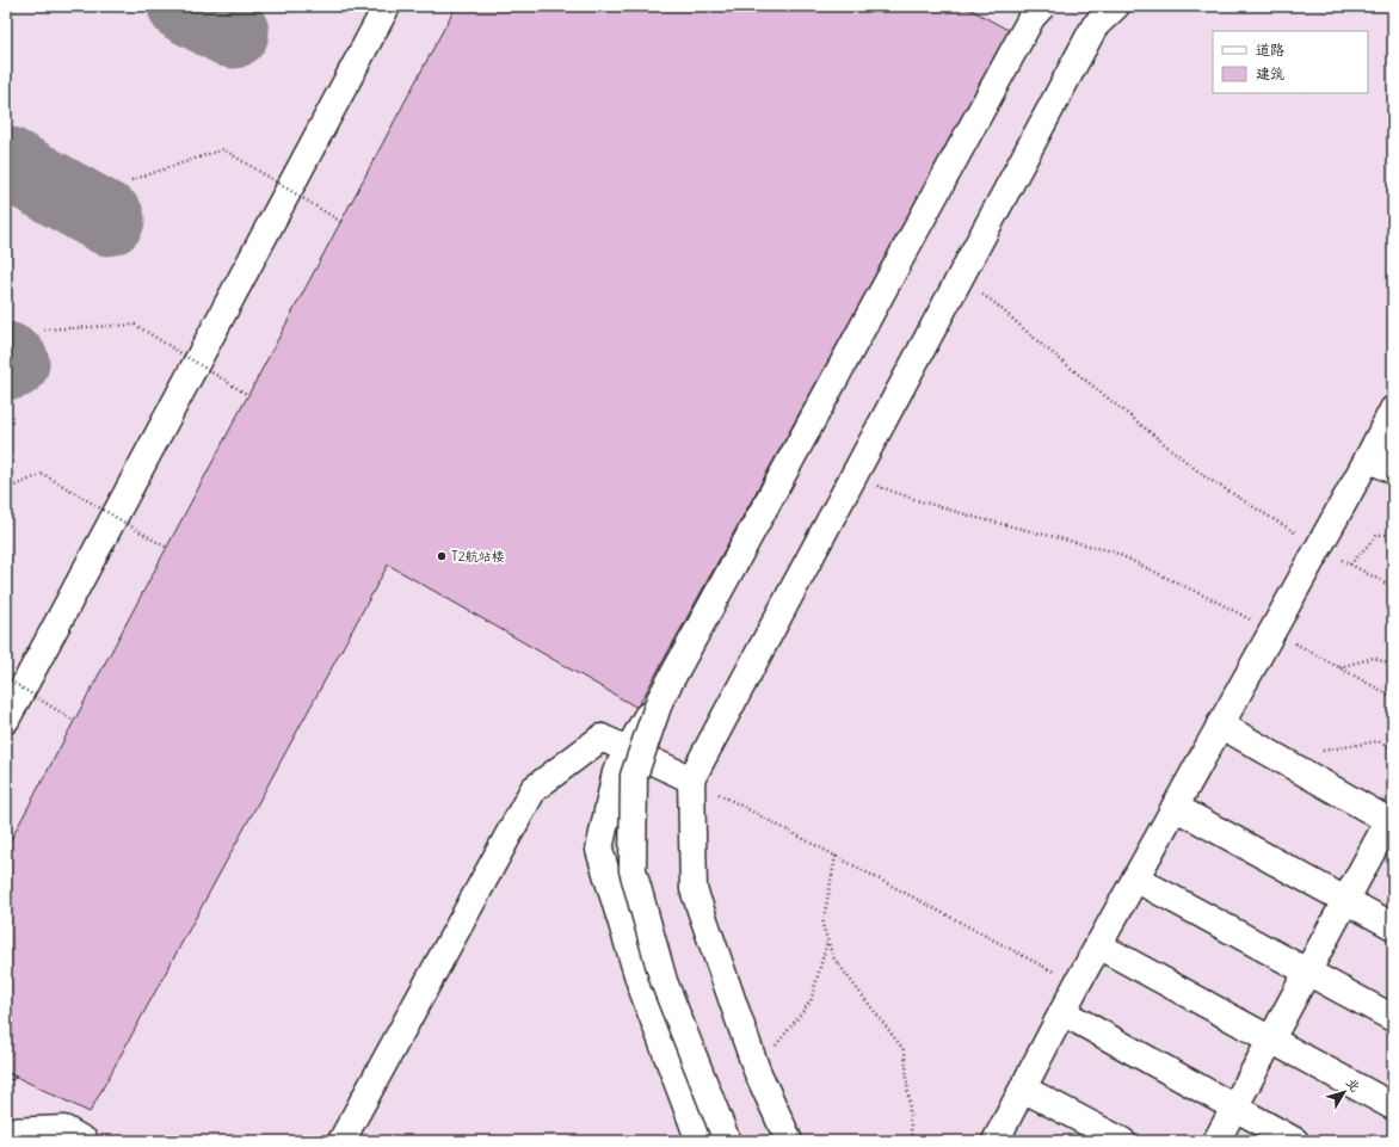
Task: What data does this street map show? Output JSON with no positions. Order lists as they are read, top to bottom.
{
  "places": ["T2航站楼"],
  "legend": ["道路", "建筑"],
  "north": "top right"
}
